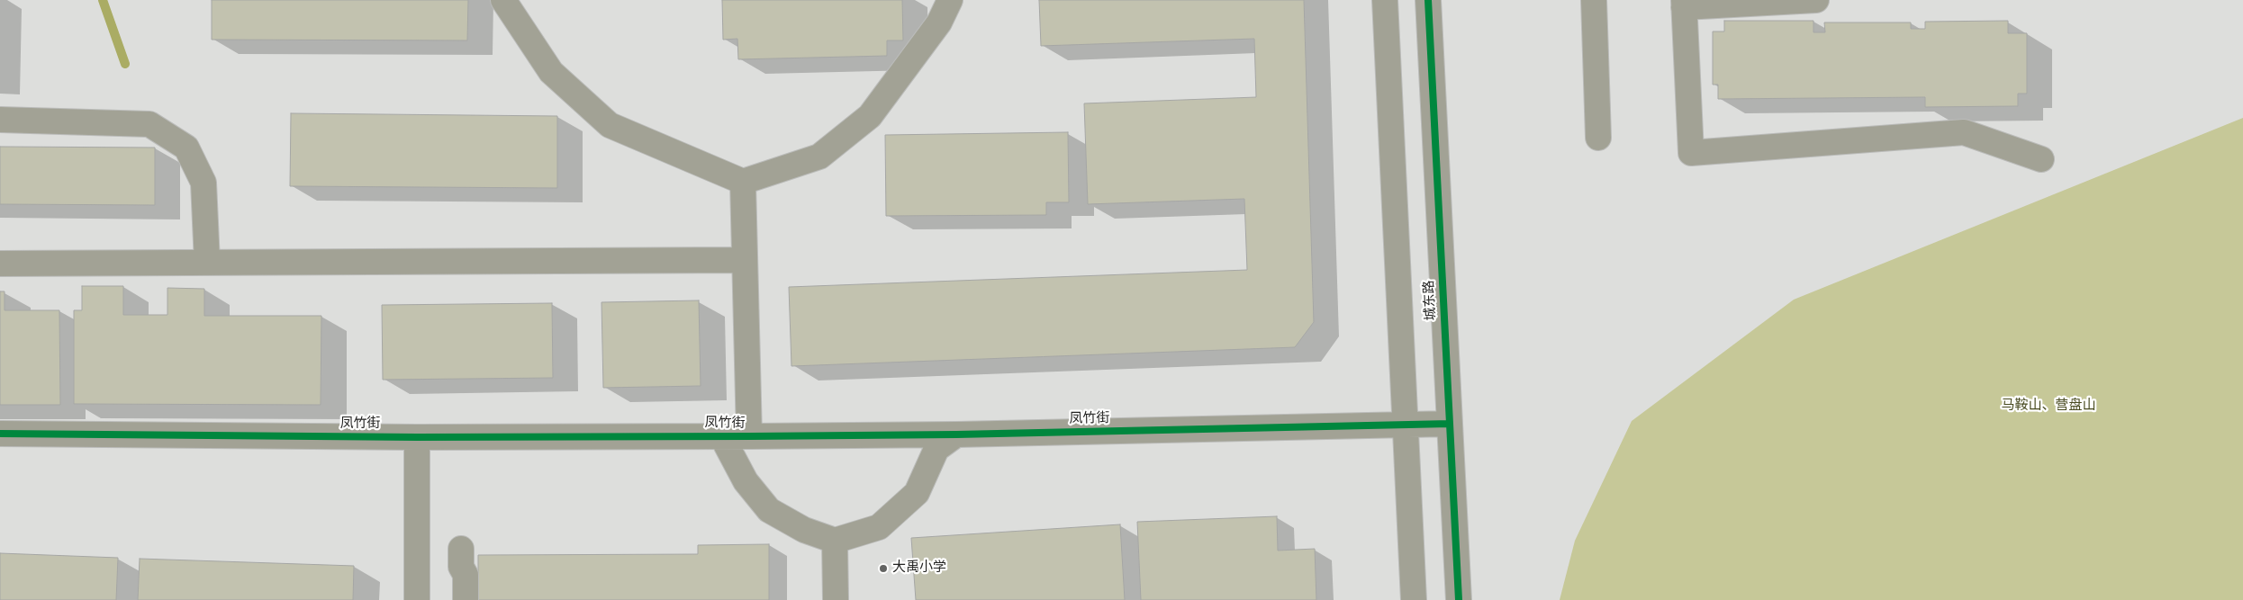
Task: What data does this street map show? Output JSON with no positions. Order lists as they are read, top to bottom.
{
  "streets": {
    "street": ["城东路", "凤竹街"]
  },
  "crossings": [
    ["城东路", "凤竹街"]
  ],
  "parks": ["马鞍山、营盘山"],
  "places": ["大禹小学"]
}
